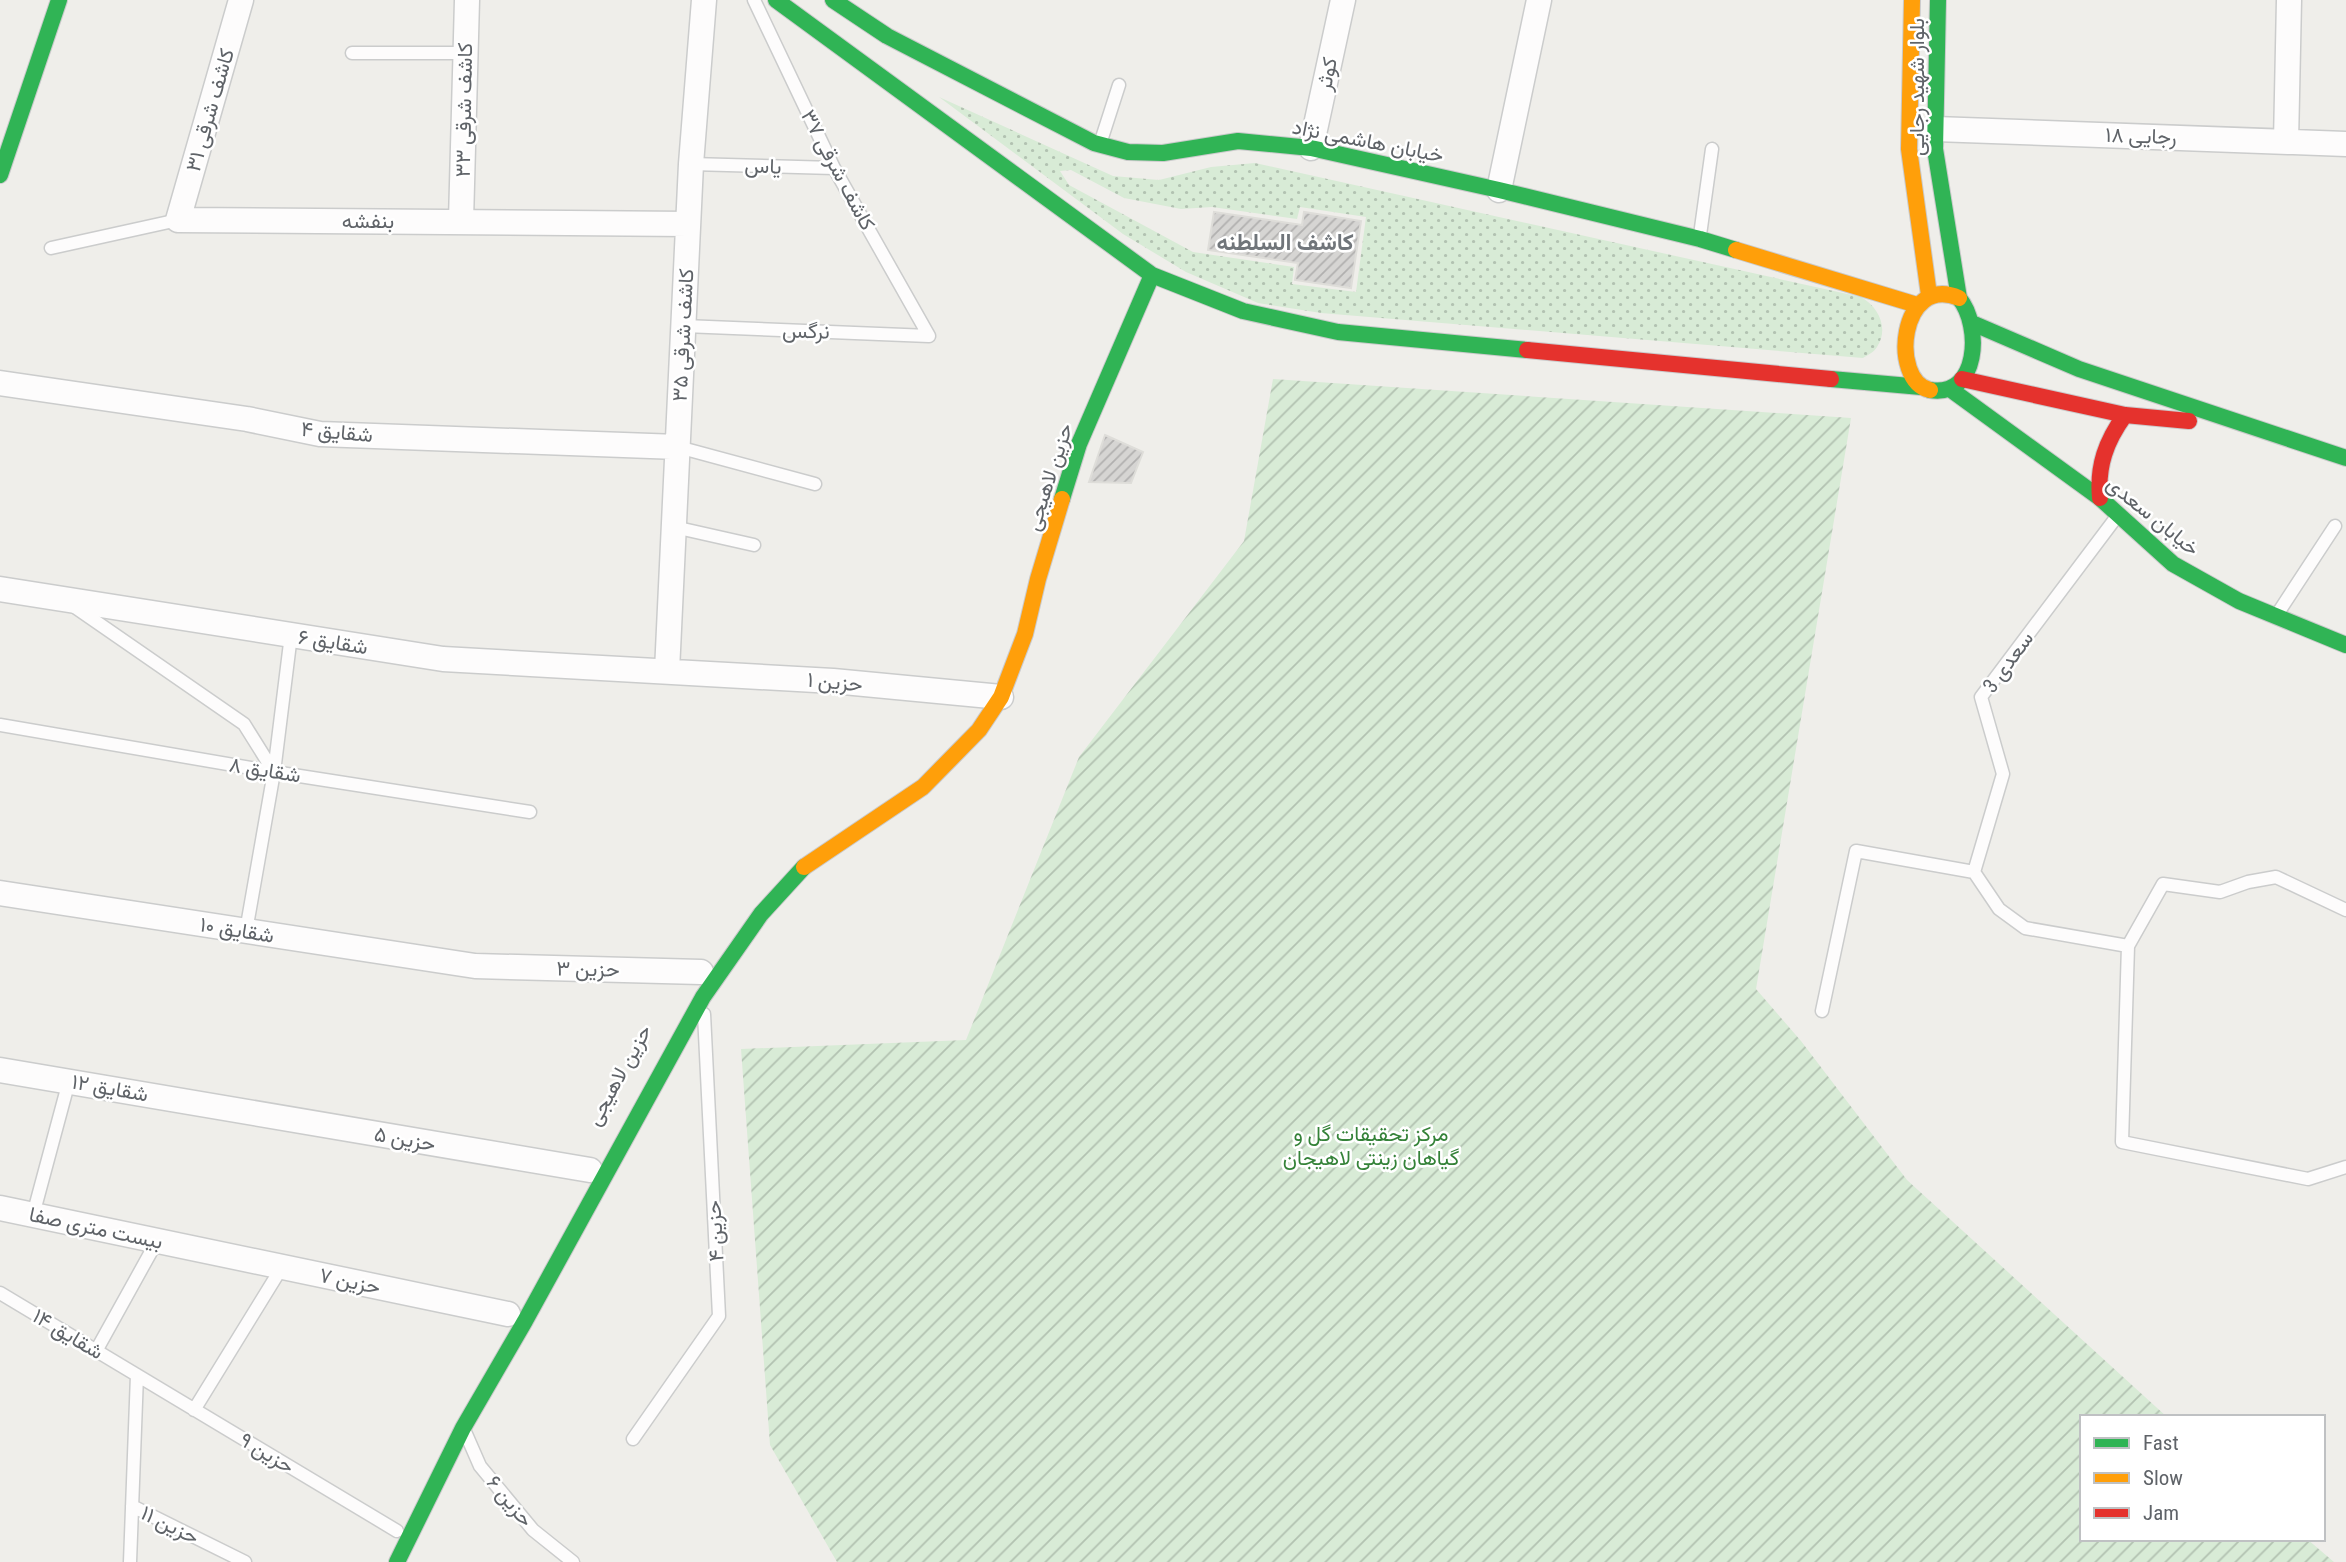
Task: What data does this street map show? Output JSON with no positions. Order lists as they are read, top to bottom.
{
  "streets": {
    "main road": [
      "بلوار شهید رجایی",
      "خیابان هاشمی نژاد",
      "حزین لاهیجی",
      "خیابان سعدی"
    ],
    "street": [
      "کوثر",
      "کاشف شرقی ۳۱",
      "کاشف شرقی ۳۳",
      "رجایی ۱۸",
      "بنفشه",
      "کاشف شرقی ۳۵",
      "شقایق ۴",
      "شقایق ۶",
      "حزین ۱",
      "شقایق ۱۰",
      "حزین ۳",
      "شقایق ۱۲",
      "حزین ۵",
      "بیست متری صفا",
      "حزین ۷"
    ],
    "lane": [
      "یاس",
      "کاشف شرقی ۳۷",
      "نرگس",
      "سعدی 3",
      "شقایق ۸",
      "حزین ۴",
      "شقایق ۱۴",
      "حزین ۹",
      "حزین ۶",
      "حزین ۱۱"
    ]
  },
  "crossings": [
    ["کوثر", "خیابان هاشمی نژاد"],
    ["بلوار شهید رجایی", "رجایی ۱۸"],
    ["بلوار شهید رجایی", "خیابان هاشمی نژاد"],
    ["بلوار شهید رجایی", "خیابان سعدی"],
    ["کاشف شرقی ۳۱", "بنفشه"],
    ["کاشف شرقی ۳۳", "بنفشه"],
    ["خیابان هاشمی نژاد", "خیابان سعدی"],
    ["یاس", "کاشف شرقی ۳۷"],
    ["یاس", "کاشف شرقی ۳۵"],
    ["کاشف شرقی ۳۷", "نرگس"],
    ["بنفشه", "کاشف شرقی ۳۵"],
    ["نرگس", "کاشف شرقی ۳۵"],
    ["کاشف شرقی ۳۵", "شقایق ۴"],
    ["کاشف شرقی ۳۵", "شقایق ۶"],
    ["کاشف شرقی ۳۵", "حزین ۱"],
    ["حزین لاهیجی", "حزین ۱"],
    ["حزین لاهیجی", "حزین ۳"],
    ["حزین لاهیجی", "حزین ۵"],
    ["حزین لاهیجی", "حزین ۴"],
    ["حزین لاهیجی", "حزین ۷"],
    ["حزین لاهیجی", "حزین ۶"],
    ["خیابان سعدی", "سعدی 3"],
    ["شقایق ۶", "حزین ۱"],
    ["شقایق ۱۰", "حزین ۳"],
    ["شقایق ۱۲", "حزین ۵"],
    ["بیست متری صفا", "حزین ۷"],
    ["شقایق ۱۴", "حزین ۹"]
  ],
  "districts": ["کاشف السلطنه"],
  "parks": ["مرکز تحقیقات گل و گیاهان زینتی لاهیجان"],
  "legend": ["Fast", "Slow", "Jam"]
}
